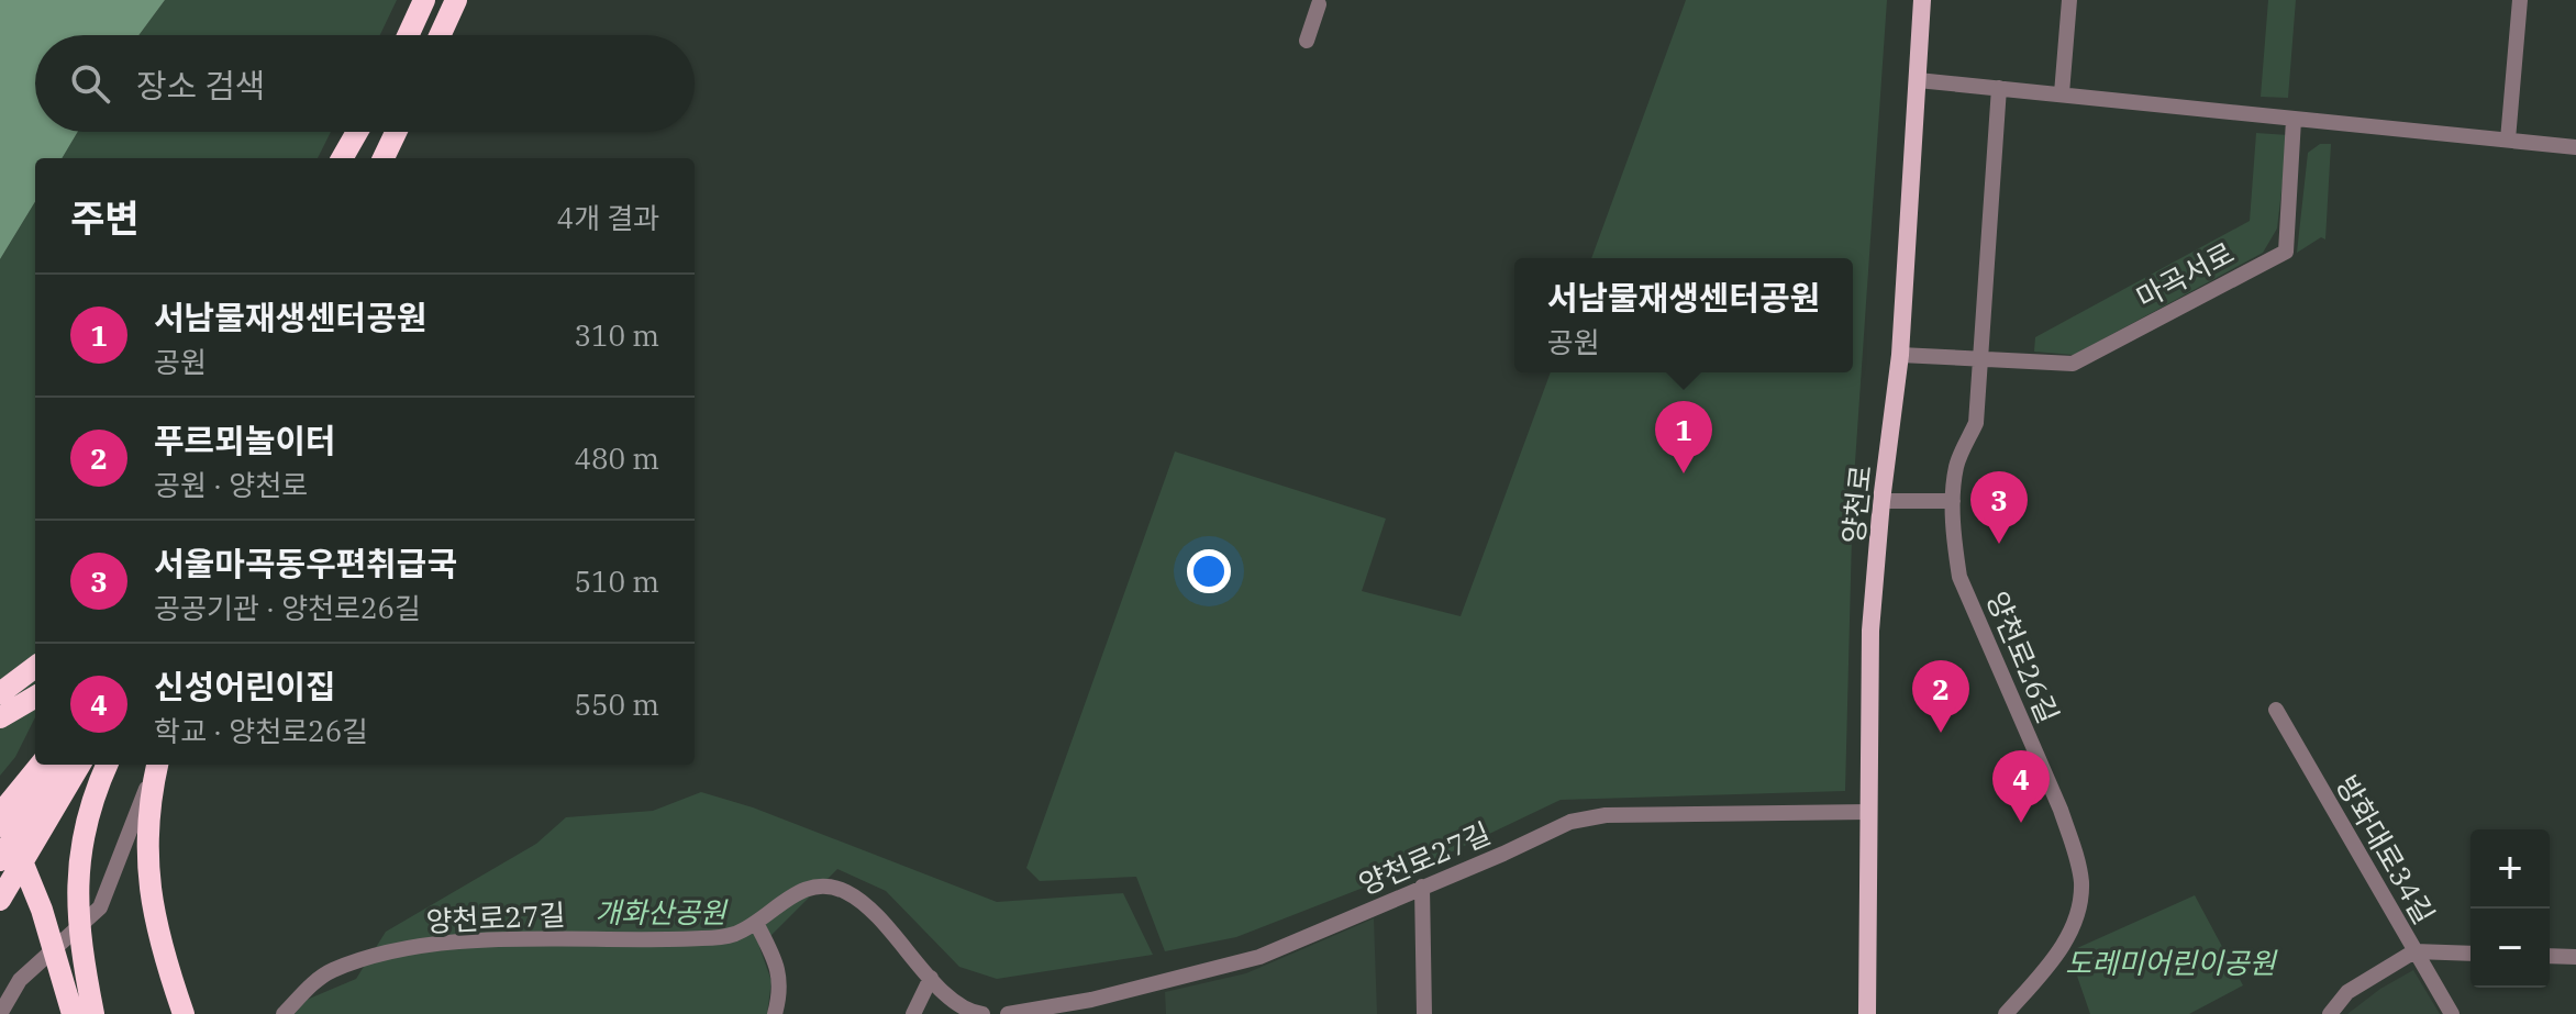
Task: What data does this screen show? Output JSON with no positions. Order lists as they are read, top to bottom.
{
  "streets": {
    "main road": ["양천로"],
    "street": [
      "마곡서로",
      "양천로26길",
      "방화대로34길",
      "양천로27길"
    ]
  },
  "crossings": [
    ["마곡서로", "양천로"],
    ["양천로", "양천로27길"]
  ],
  "parks": ["개화산공원", "도레미어린이공원"],
  "page": {
    "search": "장소 검색",
    "heading": ["주변", "4개 결과"],
    "popup": ["서남물재생센터공원", "공원"],
    "list": [
      {
        "mark": "1",
        "name": "서남물재생센터공원",
        "note": "공원",
        "value": "310 m"
      },
      {
        "mark": "2",
        "name": "푸르뫼놀이터",
        "note": "공원 · 양천로",
        "value": "480 m"
      },
      {
        "mark": "3",
        "name": "서울마곡동우편취급국",
        "note": "공공기관 · 양천로26길",
        "value": "510 m"
      },
      {
        "mark": "4",
        "name": "신성어린이집",
        "note": "학교 · 양천로26길",
        "value": "550 m"
      }
    ],
    "pins": [
      "1",
      "3",
      "2",
      "4"
    ],
    "map_buttons": ["+", "−"]
  }
}
